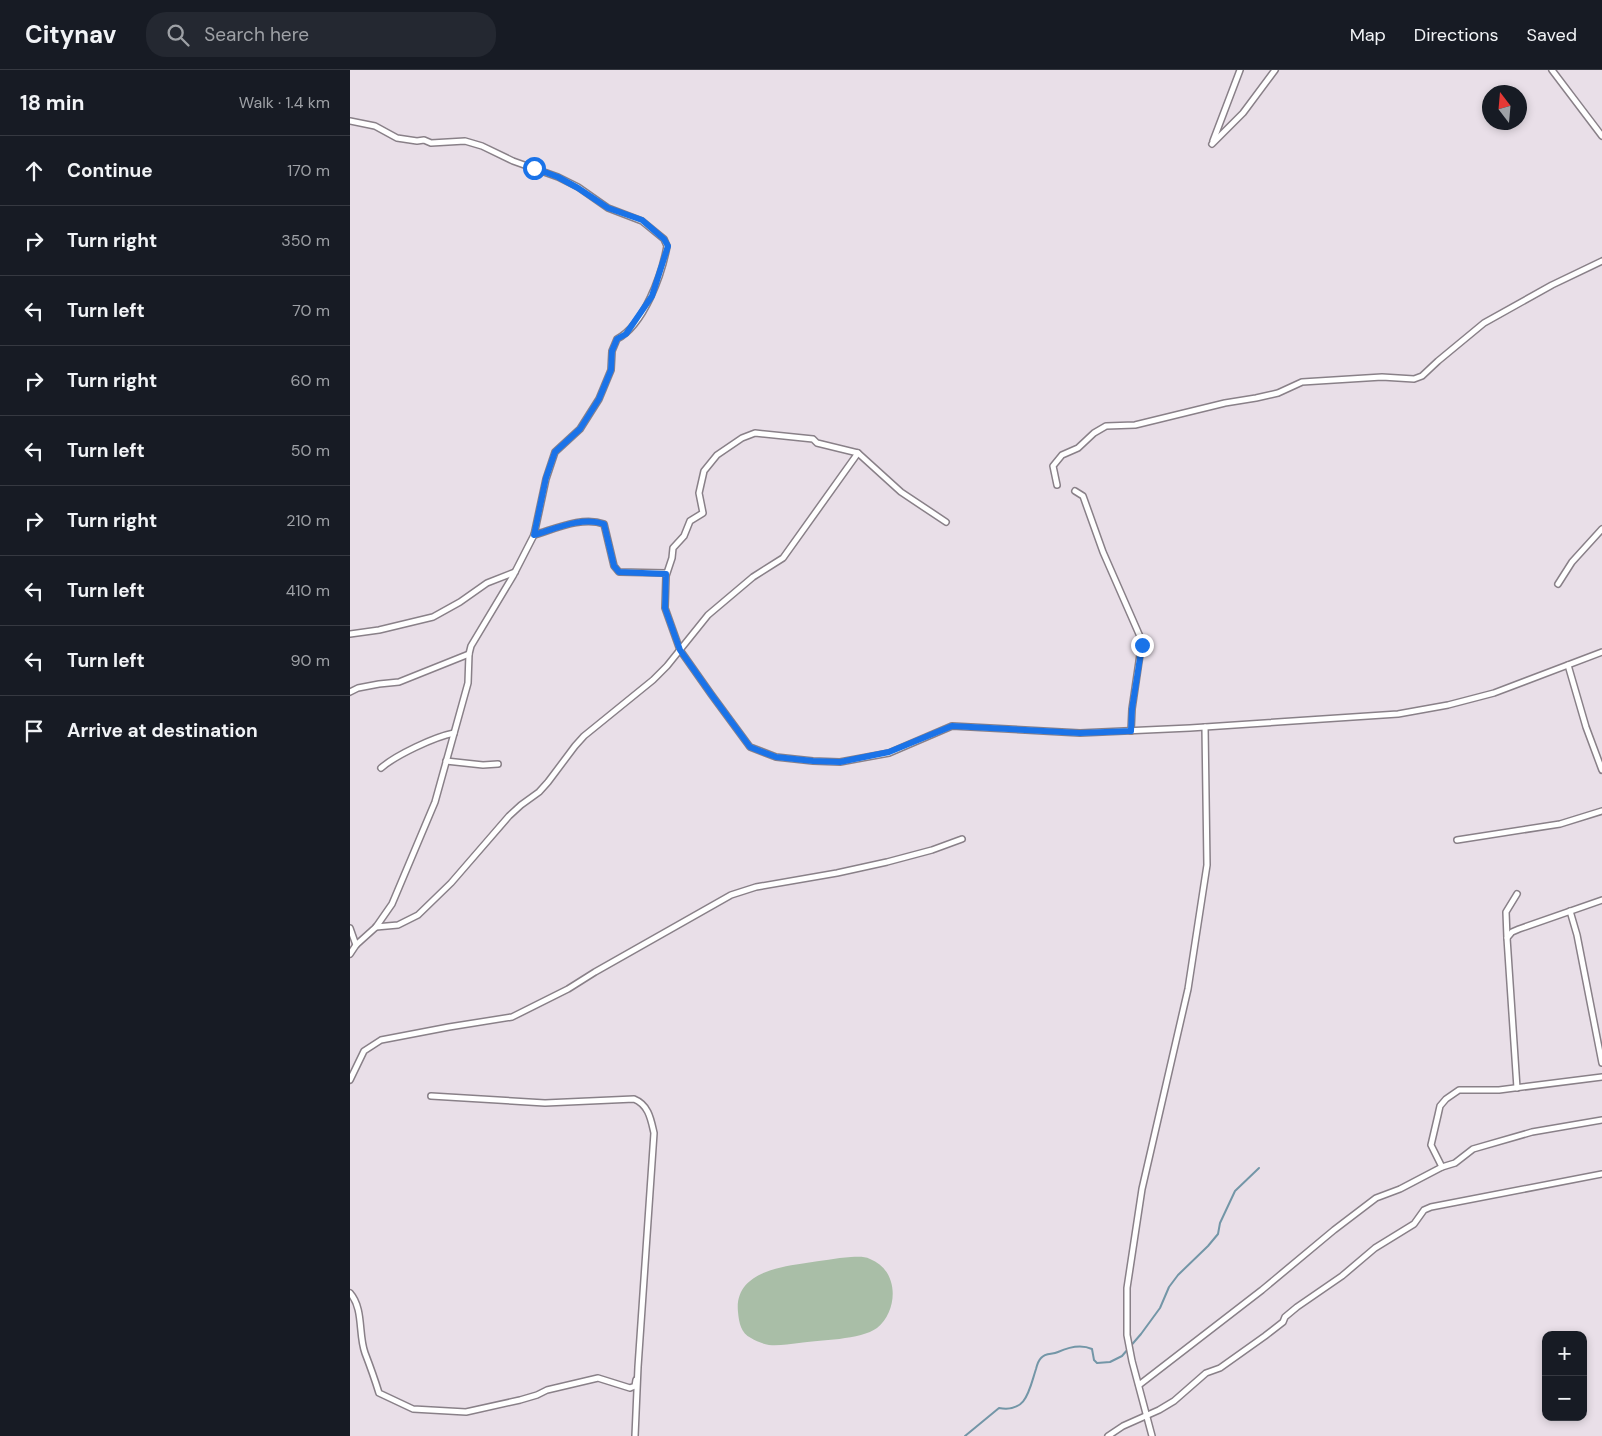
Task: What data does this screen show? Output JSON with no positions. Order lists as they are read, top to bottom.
{
  "north": "top",
  "page": {
    "header": "Citynav",
    "search": "Search here",
    "nav": ["Map", "Directions", "Saved"],
    "heading": ["18 min", "Walk · 1.4 km"],
    "list": [
      ["Continue", "170 m"],
      ["Turn right", "350 m"],
      ["Turn left", "70 m"],
      ["Turn right", "60 m"],
      ["Turn left", "50 m"],
      ["Turn right", "210 m"],
      ["Turn left", "410 m"],
      ["Turn left", "90 m"],
      "Arrive at destination"
    ],
    "map_buttons": ["+", "−"]
  }
}
